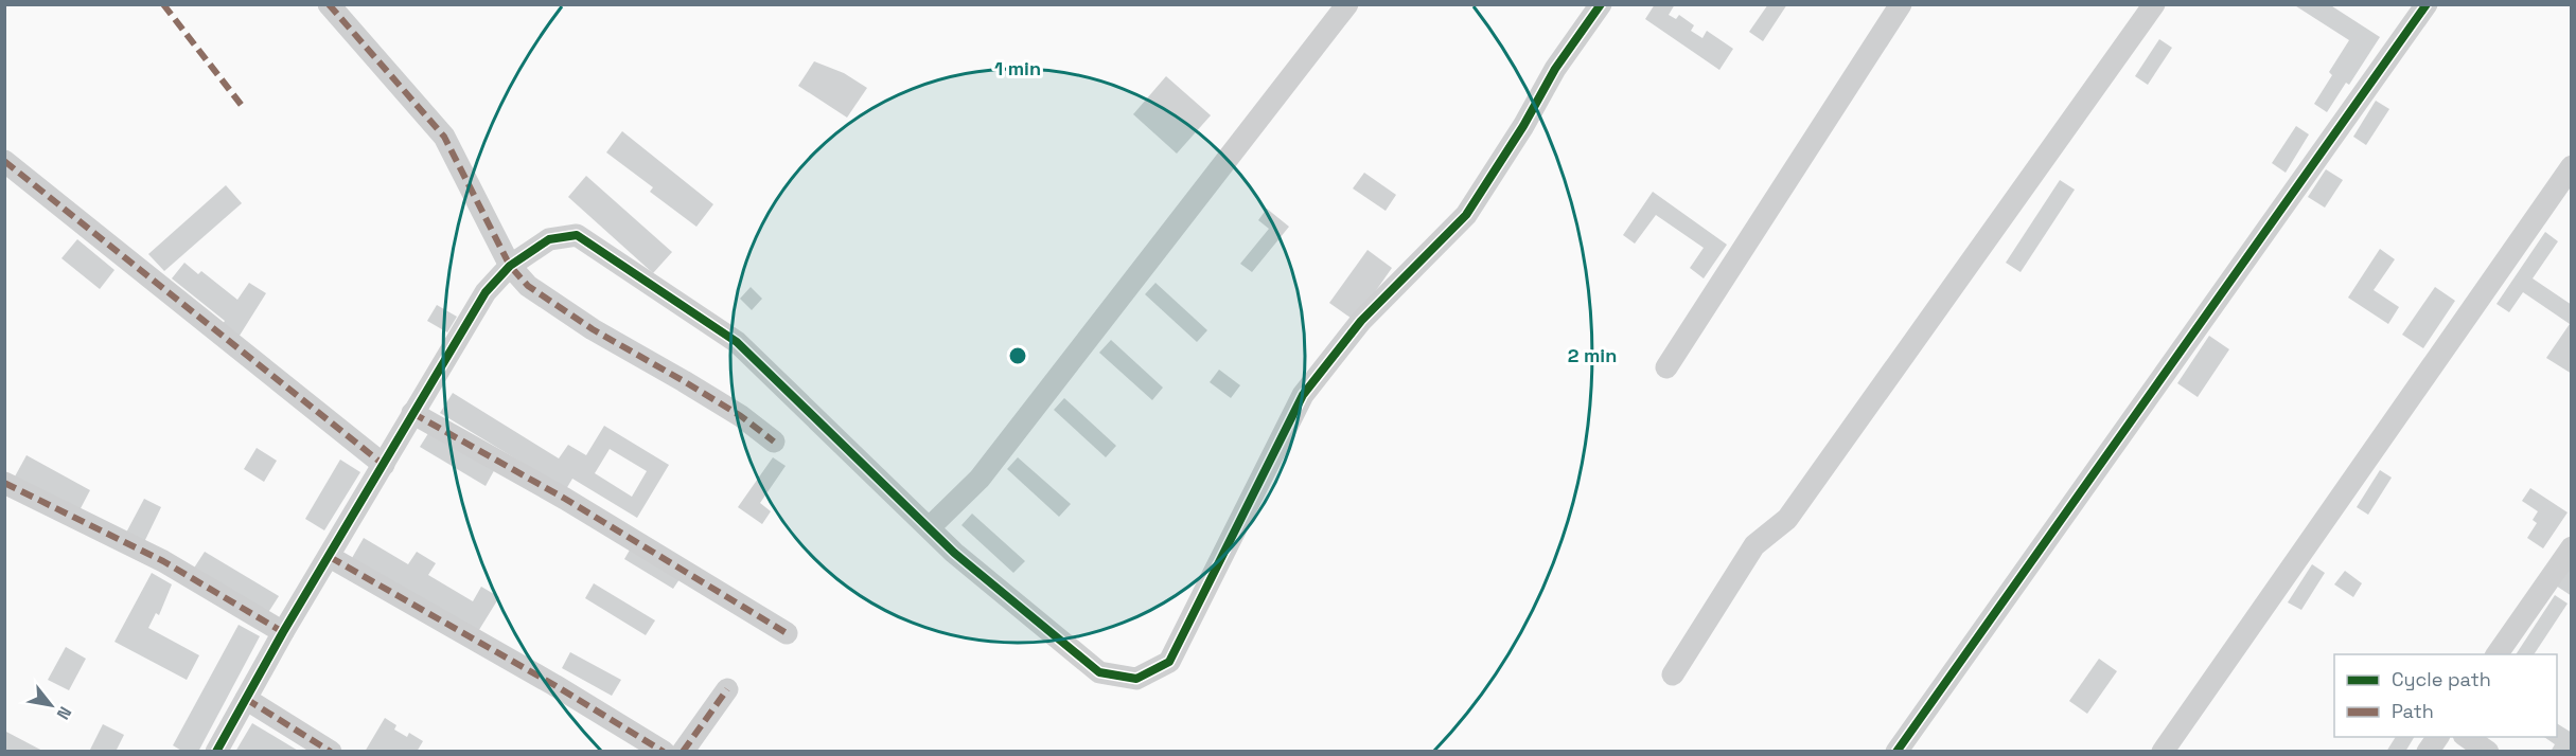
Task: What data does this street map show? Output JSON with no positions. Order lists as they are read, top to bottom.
{
  "legend": ["Cycle path", "Path"],
  "north": "bottom right",
  "rings": ["1 min", "2 min"]
}
